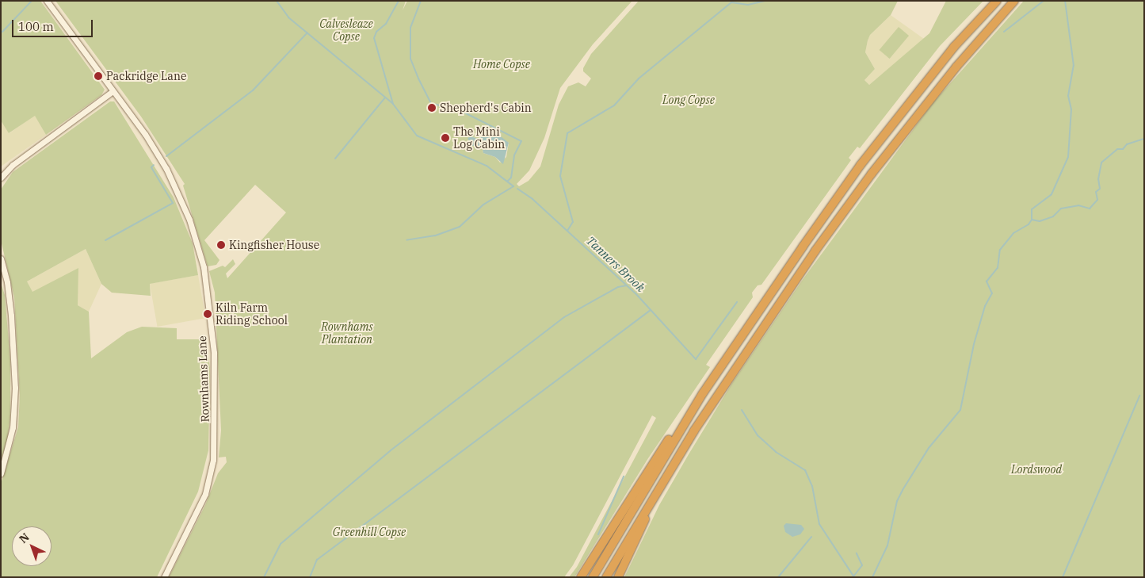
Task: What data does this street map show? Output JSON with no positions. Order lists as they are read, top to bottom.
{
  "streets": {
    "street": ["Rownhams Lane"]
  },
  "water": ["Tanners Brook"],
  "parks": [
    "Calvesleaze Copse",
    "Home Copse",
    "Long Copse",
    "Rownhams Plantation",
    "Lordswood",
    "Greenhill Copse"
  ],
  "places": [
    "Packridge Lane",
    "Shepherd's Cabin",
    "The Mini Log Cabin",
    "Kingfisher House",
    "Kiln Farm Riding School"
  ],
  "scale_bar": "100 m",
  "north": "top left"
}
